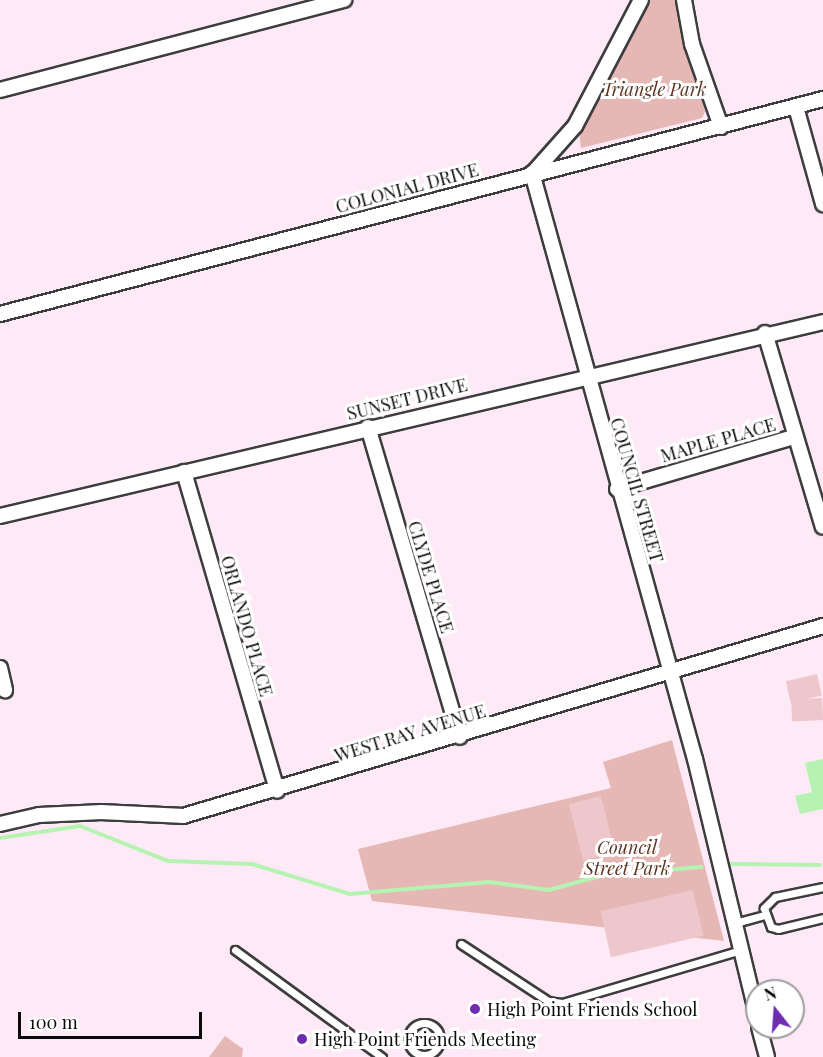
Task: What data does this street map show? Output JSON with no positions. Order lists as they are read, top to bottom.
{
  "streets": {
    "street": [
      "COLONIAL DRIVE",
      "SUNSET DRIVE",
      "MAPLE PLACE",
      "COUNCIL STREET",
      "CLYDE PLACE",
      "ORLANDO PLACE",
      "WEST RAY AVENUE"
    ]
  },
  "crossings": [
    ["COLONIAL DRIVE", "COUNCIL STREET"],
    ["SUNSET DRIVE", "COUNCIL STREET"],
    ["SUNSET DRIVE", "CLYDE PLACE"],
    ["SUNSET DRIVE", "ORLANDO PLACE"],
    ["MAPLE PLACE", "COUNCIL STREET"],
    ["COUNCIL STREET", "WEST RAY AVENUE"],
    ["CLYDE PLACE", "WEST RAY AVENUE"],
    ["ORLANDO PLACE", "WEST RAY AVENUE"]
  ],
  "parks": ["Triangle Park", "Council Street Park"],
  "places": ["High Point Friends School", "High Point Friends Meeting"],
  "scale_bar": "100 m",
  "north": "top"
}
